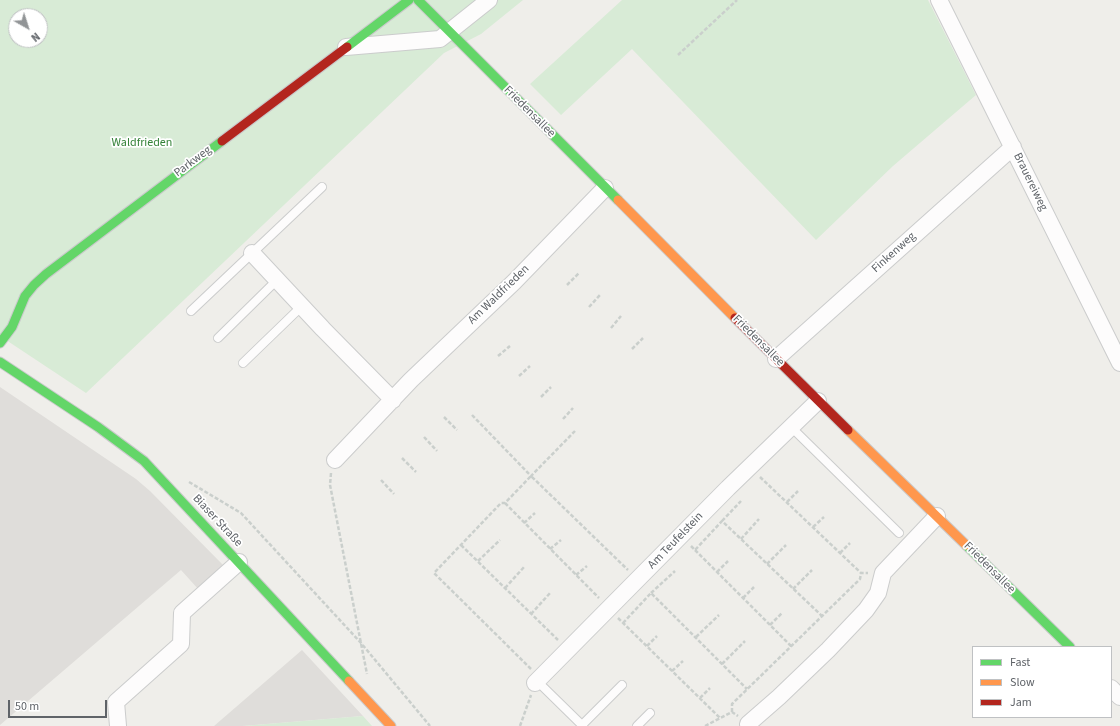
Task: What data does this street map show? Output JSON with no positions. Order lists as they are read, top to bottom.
{
  "streets": {
    "street": [
      "Friedensallee",
      "Parkweg",
      "Brauereiweg",
      "Finkenweg",
      "Am Waldfrieden",
      "Biaser Straße",
      "Am Teufelstein"
    ]
  },
  "crossings": [
    ["Friedensallee", "Finkenweg"],
    ["Friedensallee", "Am Waldfrieden"],
    ["Friedensallee", "Am Teufelstein"],
    ["Brauereiweg", "Finkenweg"]
  ],
  "parks": ["Waldfrieden"],
  "legend": ["Fast", "Slow", "Jam"],
  "scale_bar": "50 m",
  "north": "bottom right"
}
